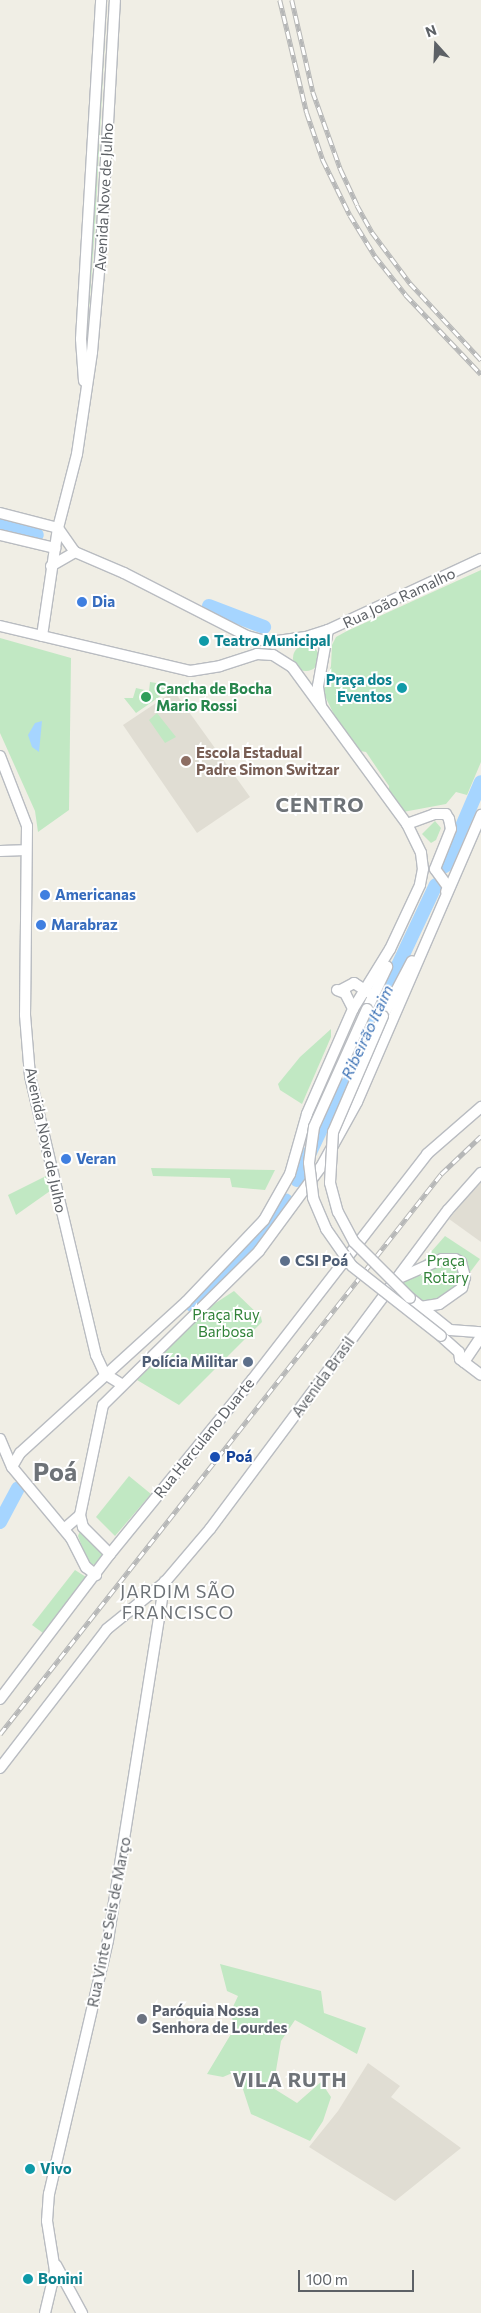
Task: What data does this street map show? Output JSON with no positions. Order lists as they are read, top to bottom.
{
  "streets": {
    "main road": [
      "Avenida Nove de Julho",
      "Rua João Ramalho",
      "Avenida Brasil",
      "Rua Herculano Duarte",
      "Rua Vinte e Seis de Março"
    ]
  },
  "crossings": [
    ["Avenida Brasil", "Rua Vinte e Seis de Março"]
  ],
  "districts": [
    "CENTRO",
    "Poá",
    "JARDIM SÃO FRANCISCO",
    "VILA RUTH"
  ],
  "water": ["Ribeirão Itaim"],
  "parks": ["Praça Rotary", "Praça Ruy Barbosa"],
  "places": [
    "Dia",
    "Teatro Municipal",
    "Praça dos Eventos",
    "Cancha de Bocha Mario Rossi",
    "Escola Estadual Padre Simon Switzar",
    "Americanas",
    "Marabraz",
    "Veran",
    "CSI Poá",
    "Polícia Militar",
    "Poá",
    "Paróquia Nossa Senhora de Lourdes",
    "Vivo",
    "Bonini"
  ],
  "scale_bar": "100 m",
  "north": "top"
}
